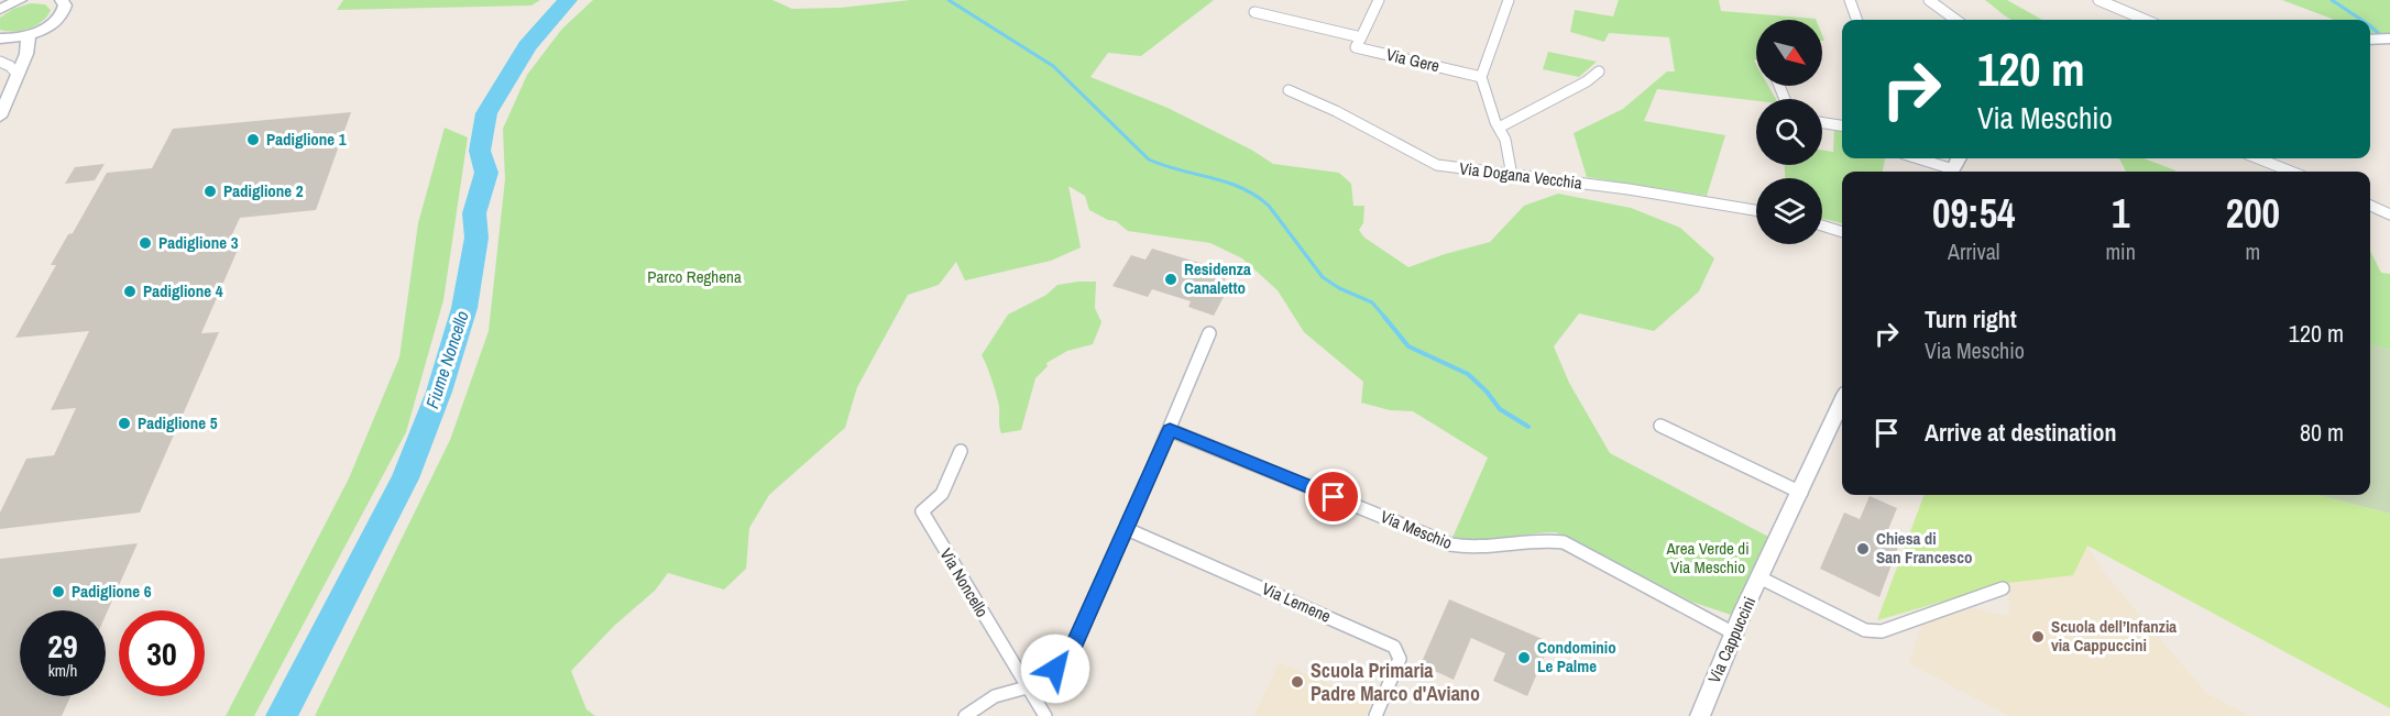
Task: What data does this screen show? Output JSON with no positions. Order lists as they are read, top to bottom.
{
  "streets": {
    "main road": ["Via Cappuccini"],
    "street": [
      "Via Gere",
      "Via Dogana Vecchia",
      "Via Meschio",
      "Via Noncello",
      "Via Lemene"
    ]
  },
  "crossings": [
    ["Via Meschio", "Via Cappuccini"]
  ],
  "water": ["Fiume Noncello"],
  "parks": ["Parco Reghena", "Area Verde di Via Meschio"],
  "places": [
    "Padiglione 1",
    "Padiglione 2",
    "Padiglione 3",
    "Residenza Canaletto",
    "Padiglione 4",
    "Padiglione 5",
    "Chiesa di San Francesco",
    "Padiglione 6",
    "Scuola dell’Infanzia via Cappuccini",
    "Condominio Le Palme",
    "Scuola Primaria Padre Marco d'Aviano"
  ],
  "north": "bottom right",
  "page": {
    "turn": ["120 m", "Via Meschio"],
    "eta": [
      "09:54",
      "Arrival",
      "1",
      "min",
      "200",
      "m"
    ],
    "list": [
      {
        "name": "Turn right",
        "note": "Via Meschio",
        "value": "120 m"
      },
      {
        "name": "Arrive at destination",
        "value": "80 m"
      }
    ],
    "speed": "29 km/h",
    "limit": "30"
  }
}
